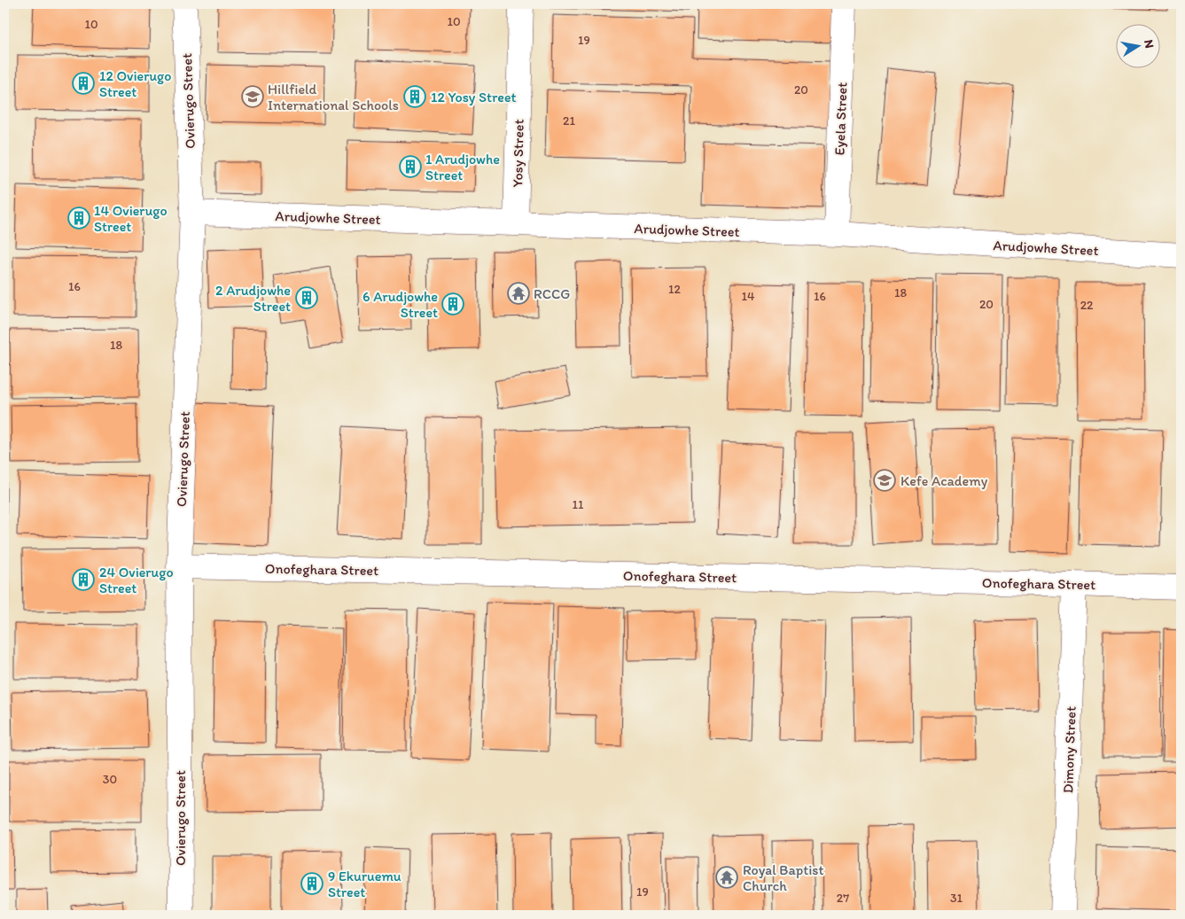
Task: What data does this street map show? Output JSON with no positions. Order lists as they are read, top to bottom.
{
  "streets": {
    "street": [
      "Ovierugo Street",
      "Eyela Street",
      "Yosy Street",
      "Arudjowhe Street",
      "Onofeghara Street",
      "Dimony Street"
    ]
  },
  "crossings": [
    ["Ovierugo Street", "Arudjowhe Street"],
    ["Ovierugo Street", "Onofeghara Street"],
    ["Eyela Street", "Arudjowhe Street"],
    ["Yosy Street", "Arudjowhe Street"],
    ["Onofeghara Street", "Dimony Street"]
  ],
  "places": {
    "building": [
      "12 Ovierugo Street",
      "12 Yosy Street",
      "1 Arudjowhe Street",
      "14 Ovierugo Street",
      "2 Arudjowhe Street",
      "6 Arudjowhe Street",
      "24 Ovierugo Street",
      "9 Ekuruemu Street"
    ],
    "school or university": ["Hillfield International Schools", "Kefe Academy"],
    "temple": ["RCCG", "Royal Baptist Church"]
  },
  "house_numbers": [
    "10",
    "10",
    "19",
    "20",
    "21",
    "16",
    "12",
    "18",
    "14",
    "16",
    "20",
    "22",
    "18",
    "11",
    "30",
    "19",
    "27",
    "31"
  ],
  "north": "right"
}
